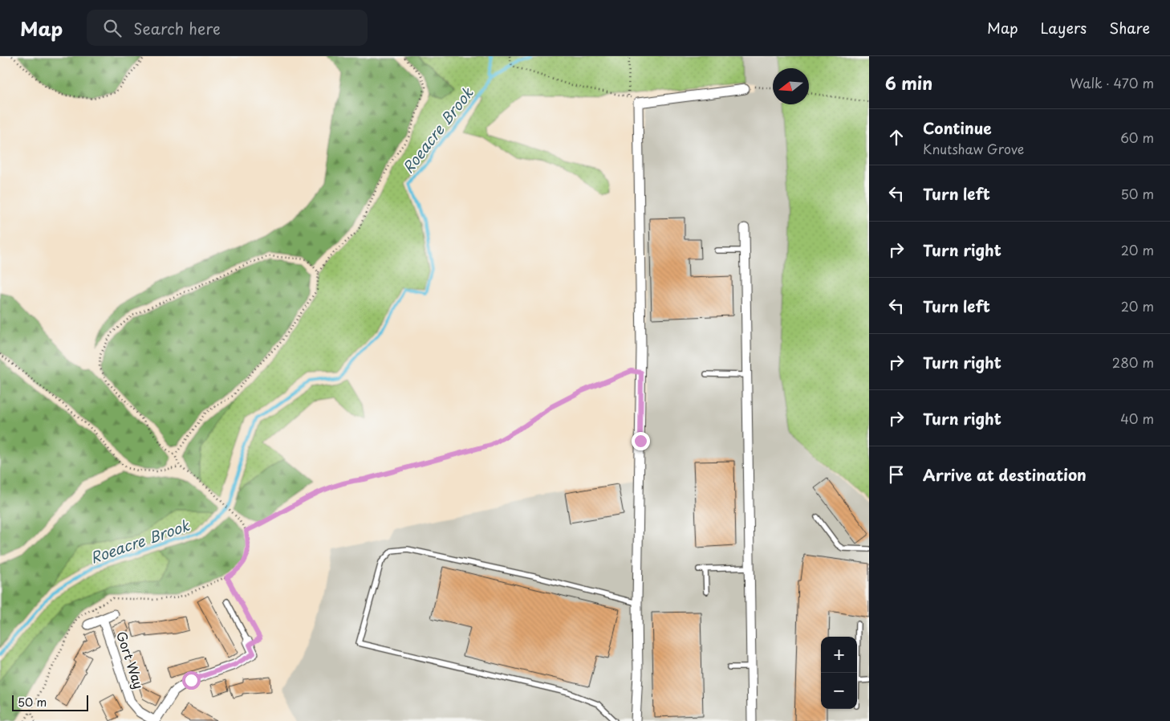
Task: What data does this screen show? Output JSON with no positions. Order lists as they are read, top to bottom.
{
  "streets": {
    "street": ["Gort Way"]
  },
  "water": ["Roeacre Brook"],
  "scale_bar": "50 m",
  "north": "left",
  "page": {
    "header": "Map",
    "search": "Search here",
    "nav": ["Map", "Layers", "Share"],
    "heading": ["6 min", "Walk · 470 m"],
    "list": [
      ["Continue", "Knutshaw Grove", "60 m"],
      ["Turn left", "50 m"],
      ["Turn right", "20 m"],
      ["Turn left", "20 m"],
      ["Turn right", "280 m"],
      ["Turn right", "40 m"],
      "Arrive at destination"
    ],
    "map_buttons": ["+", "−"],
    "scale": "50 m"
  }
}
